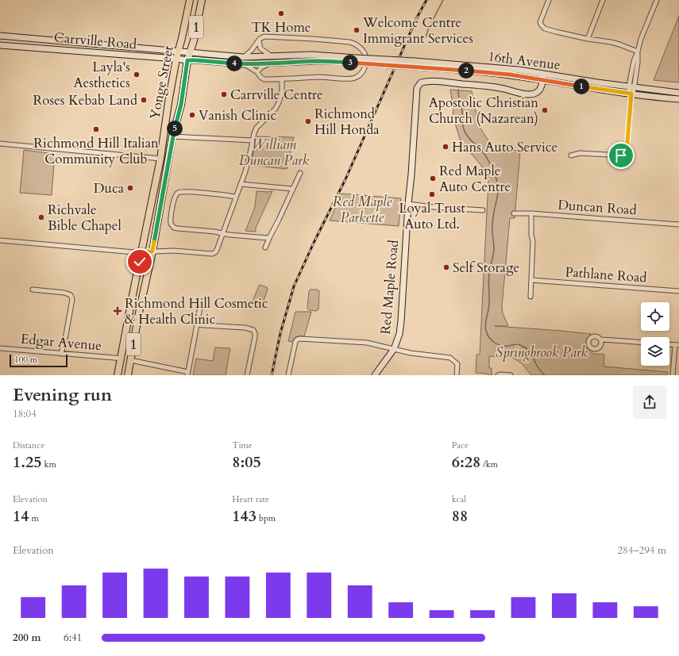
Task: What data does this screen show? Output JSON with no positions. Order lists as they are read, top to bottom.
{
  "streets": {
    "main road": [
      "1",
      "Carrville Road",
      "16th Avenue",
      "Yonge Street",
      "Red Maple Road"
    ],
    "street": ["Duncan Road", "Pathlane Road", "Edgar Avenue"]
  },
  "crossings": [
    ["Carrville Road", "16th Avenue"],
    ["Carrville Road", "Yonge Street"],
    ["16th Avenue", "Yonge Street"],
    ["16th Avenue", "Red Maple Road"],
    ["Yonge Street", "Edgar Avenue"]
  ],
  "parks": ["William Duncan Park", "Red Maple Parkette", "Springbrook Park"],
  "places": {
    "other": [
      "TK Home",
      "Welcome Centre Immigrant Services",
      "Layla's Aesthetics",
      "Carrville Centre",
      "Roses Kebab Land",
      "Apostolic Christian Church (Nazarean)",
      "Vanish Clinic",
      "Richmond Hill Honda",
      "Richmond Hill Italian Community Club",
      "Hans Auto Service",
      "Red Maple Auto Centre",
      "Duca",
      "Loyal Trust Auto Ltd.",
      "Richvale Bible Chapel",
      "Self Storage"
    ],
    "health": ["Richmond Hill Cosmetic & Health Clinic"]
  },
  "scale_bar": "100 m",
  "page": {
    "pins": [
      "3",
      "4",
      "2",
      "1",
      "5"
    ],
    "scale": "100 m",
    "heading": ["Evening run", "18:04"],
    "stats": [
      ["Distance", "1.25 km"],
      ["Time", "8:05"],
      ["Pace", "6:28 /km"],
      ["Elevation", "14 m"],
      ["Heart rate", "143 bpm"],
      ["kcal", "88"]
    ],
    "chart": ["Elevation", "284–294 m"],
    "list": [
      {
        "name": "200 m",
        "note": "6:41"
      }
    ]
  }
}
